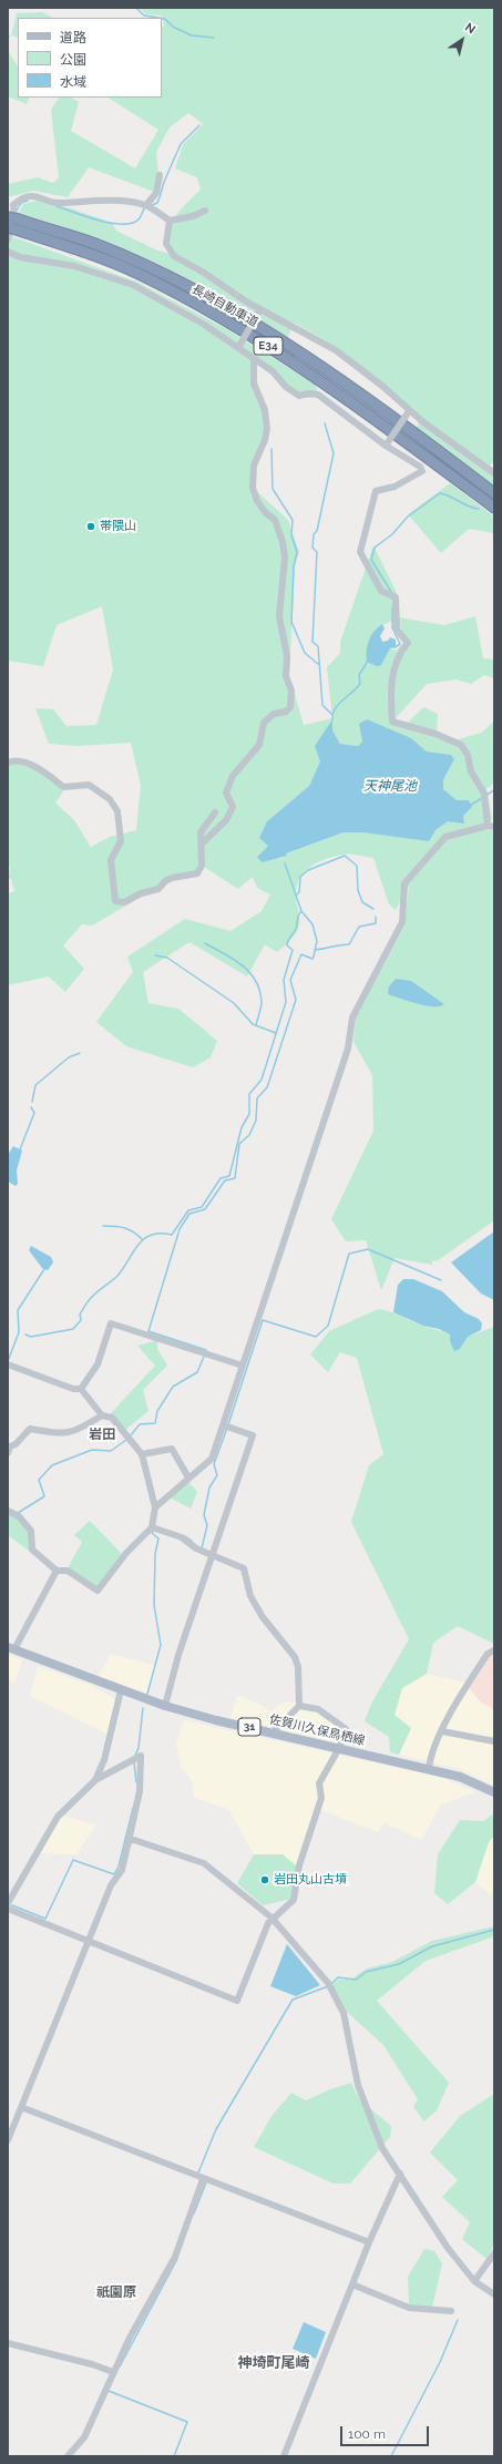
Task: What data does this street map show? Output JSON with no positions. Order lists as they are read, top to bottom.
{
  "streets": {
    "highway": ["長崎自動車道", "E34"],
    "main road": ["31", "佐賀川久保鳥栖線"]
  },
  "districts": ["岩田", "祇園原", "神埼町尾崎"],
  "water": ["天神尾池"],
  "places": ["帯隈山", "岩田丸山古墳"],
  "legend": ["道路", "公園", "水域"],
  "scale_bar": "100 m",
  "north": "top right"
}
